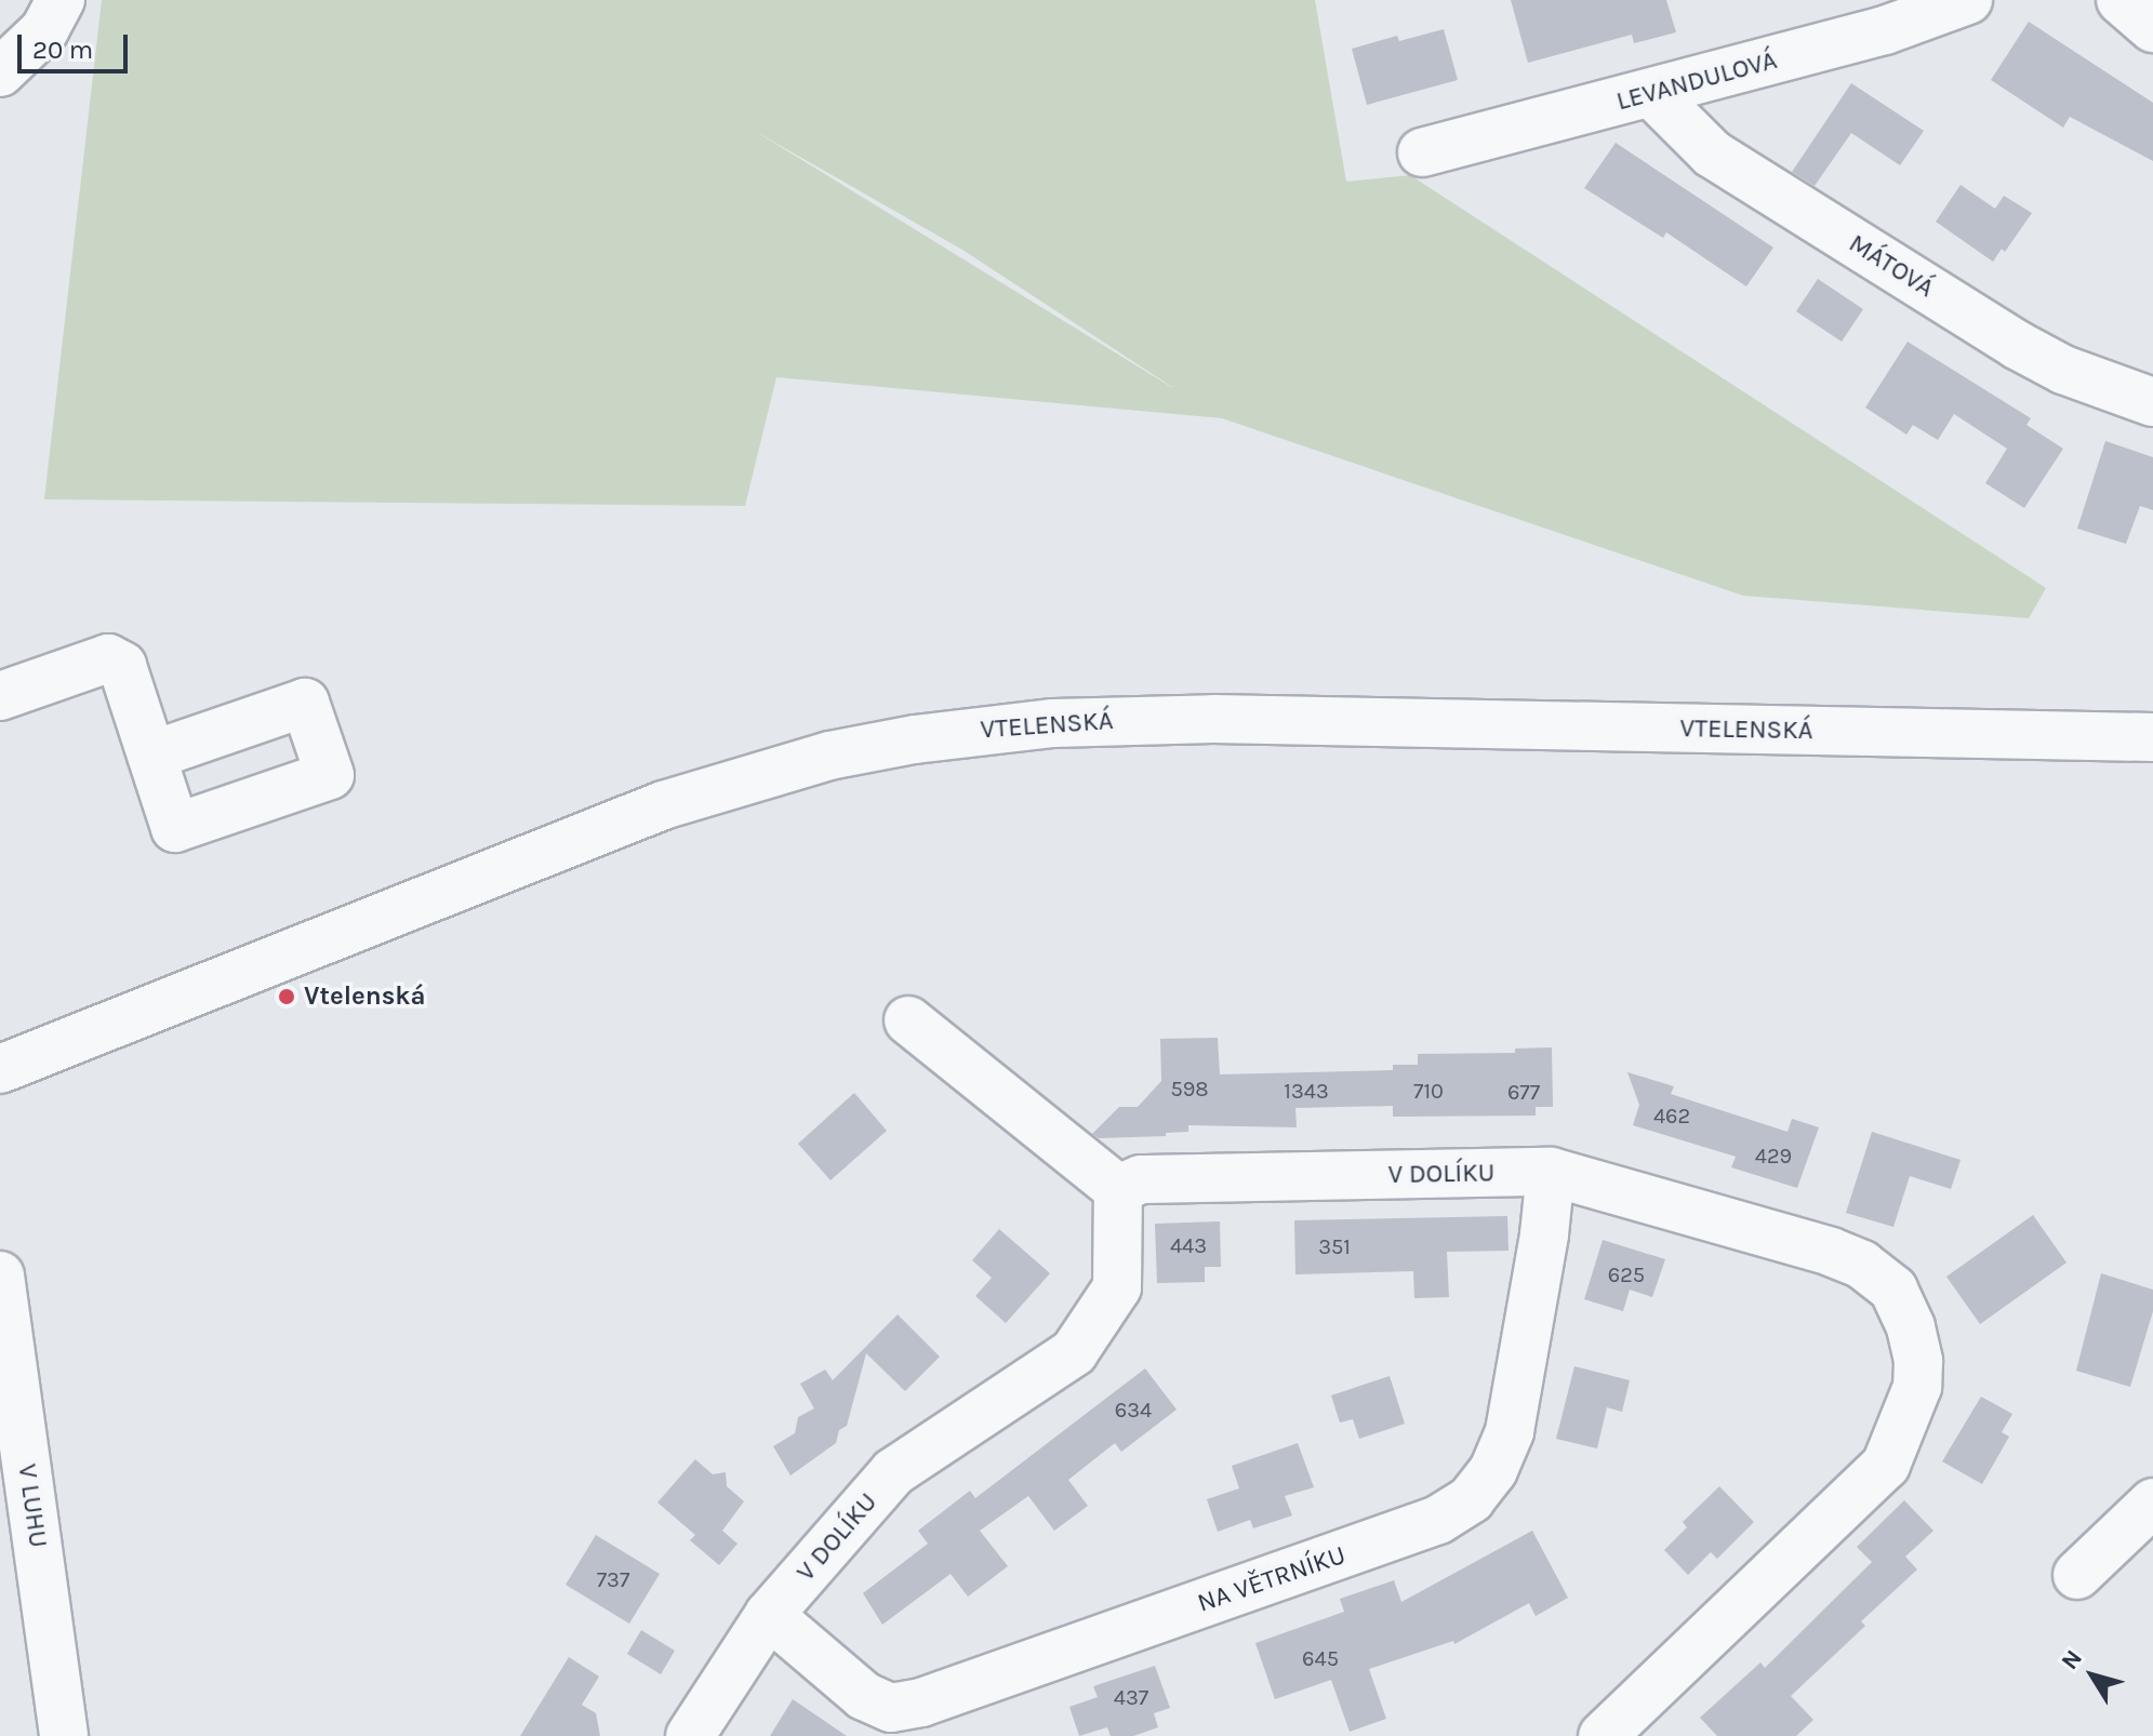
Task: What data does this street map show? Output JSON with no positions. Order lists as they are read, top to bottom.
{
  "streets": {
    "street": [
      "LEVANDULOVÁ",
      "MÁTOVÁ",
      "VTELENSKÁ",
      "V DOLÍKU",
      "V LUHU",
      "NA VĚTRNÍKU"
    ]
  },
  "crossings": [
    ["LEVANDULOVÁ", "MÁTOVÁ"],
    ["V DOLÍKU", "NA VĚTRNÍKU"]
  ],
  "places": ["Vtelenská"],
  "house_numbers": [
    "598",
    "1343",
    "710",
    "677",
    "462",
    "429",
    "443",
    "351",
    "625",
    "634",
    "737",
    "645",
    "437"
  ],
  "scale_bar": "20 m",
  "north": "top left"
}
